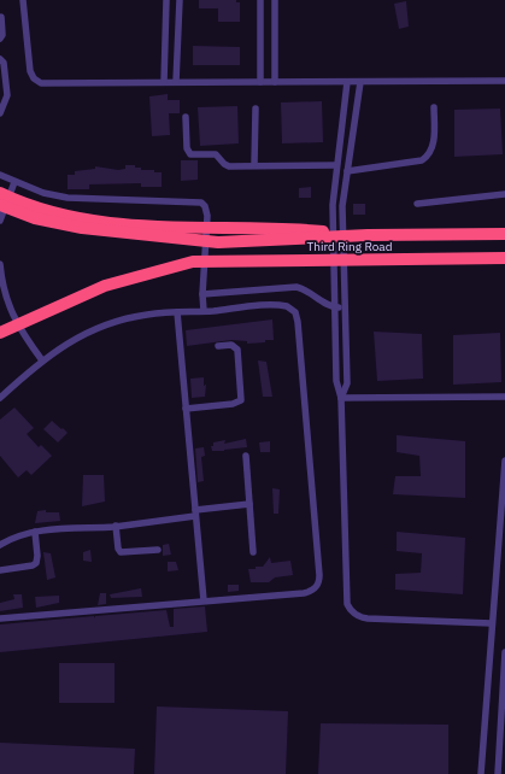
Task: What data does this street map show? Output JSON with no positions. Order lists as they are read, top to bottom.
{
  "streets": {
    "highway": ["Third Ring Road"]
  }
}
